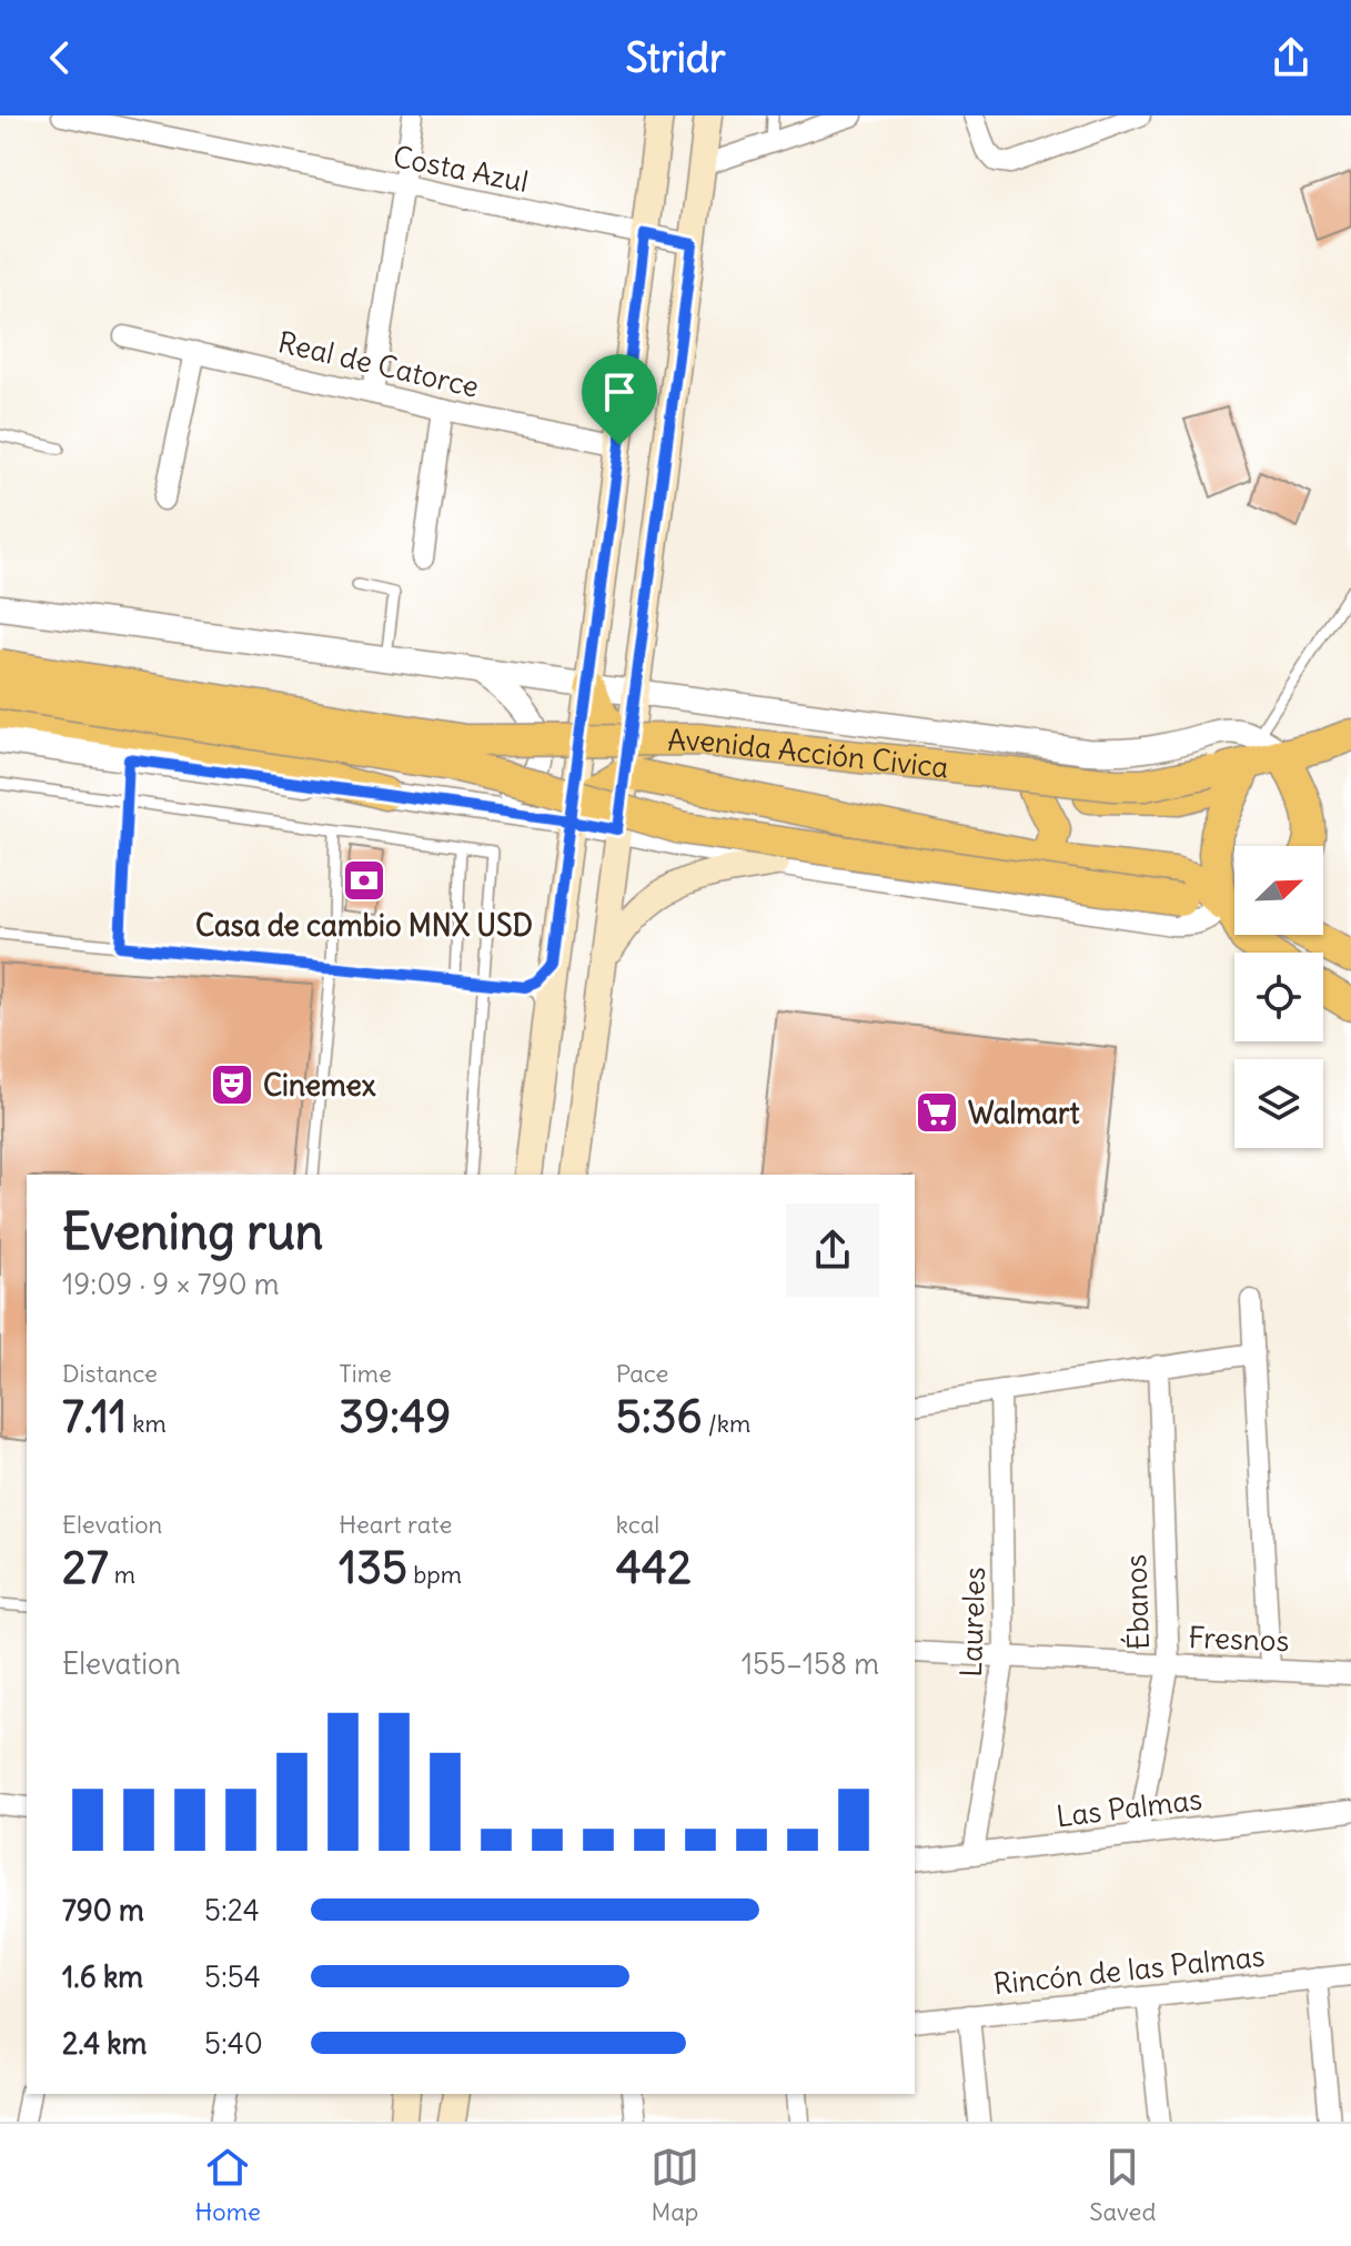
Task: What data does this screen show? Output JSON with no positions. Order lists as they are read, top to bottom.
{
  "streets": {
    "highway": ["Avenida Acción Civica"],
    "street": [
      "Costa Azul",
      "Real de Catorce",
      "Ébanos",
      "Laureles",
      "Fresnos",
      "Las Palmas",
      "Rincón de las Palmas"
    ]
  },
  "crossings": [
    ["Ébanos", "Fresnos"],
    ["Ébanos", "Las Palmas"],
    ["Laureles", "Fresnos"],
    ["Laureles", "Las Palmas"]
  ],
  "places": {
    "bank": ["Casa de cambio MNX USD"],
    "theatre": ["Cinemex"],
    "supermarket": ["Walmart"]
  },
  "north": "top right",
  "page": {
    "header": "Stridr",
    "heading": ["Evening run", "19:09 · 9 × 790 m"],
    "stats": [
      ["Distance", "7.11 km"],
      ["Time", "39:49"],
      ["Pace", "5:36 /km"],
      ["Elevation", "27 m"],
      ["Heart rate", "135 bpm"],
      ["kcal", "442"]
    ],
    "chart": ["Elevation", "155–158 m"],
    "list": [
      {
        "name": "790 m",
        "note": "5:24"
      },
      {
        "name": "1.6 km",
        "note": "5:54"
      },
      {
        "name": "2.4 km",
        "note": "5:40"
      }
    ],
    "tabs": ["Home", "Map", "Saved"]
  }
}
